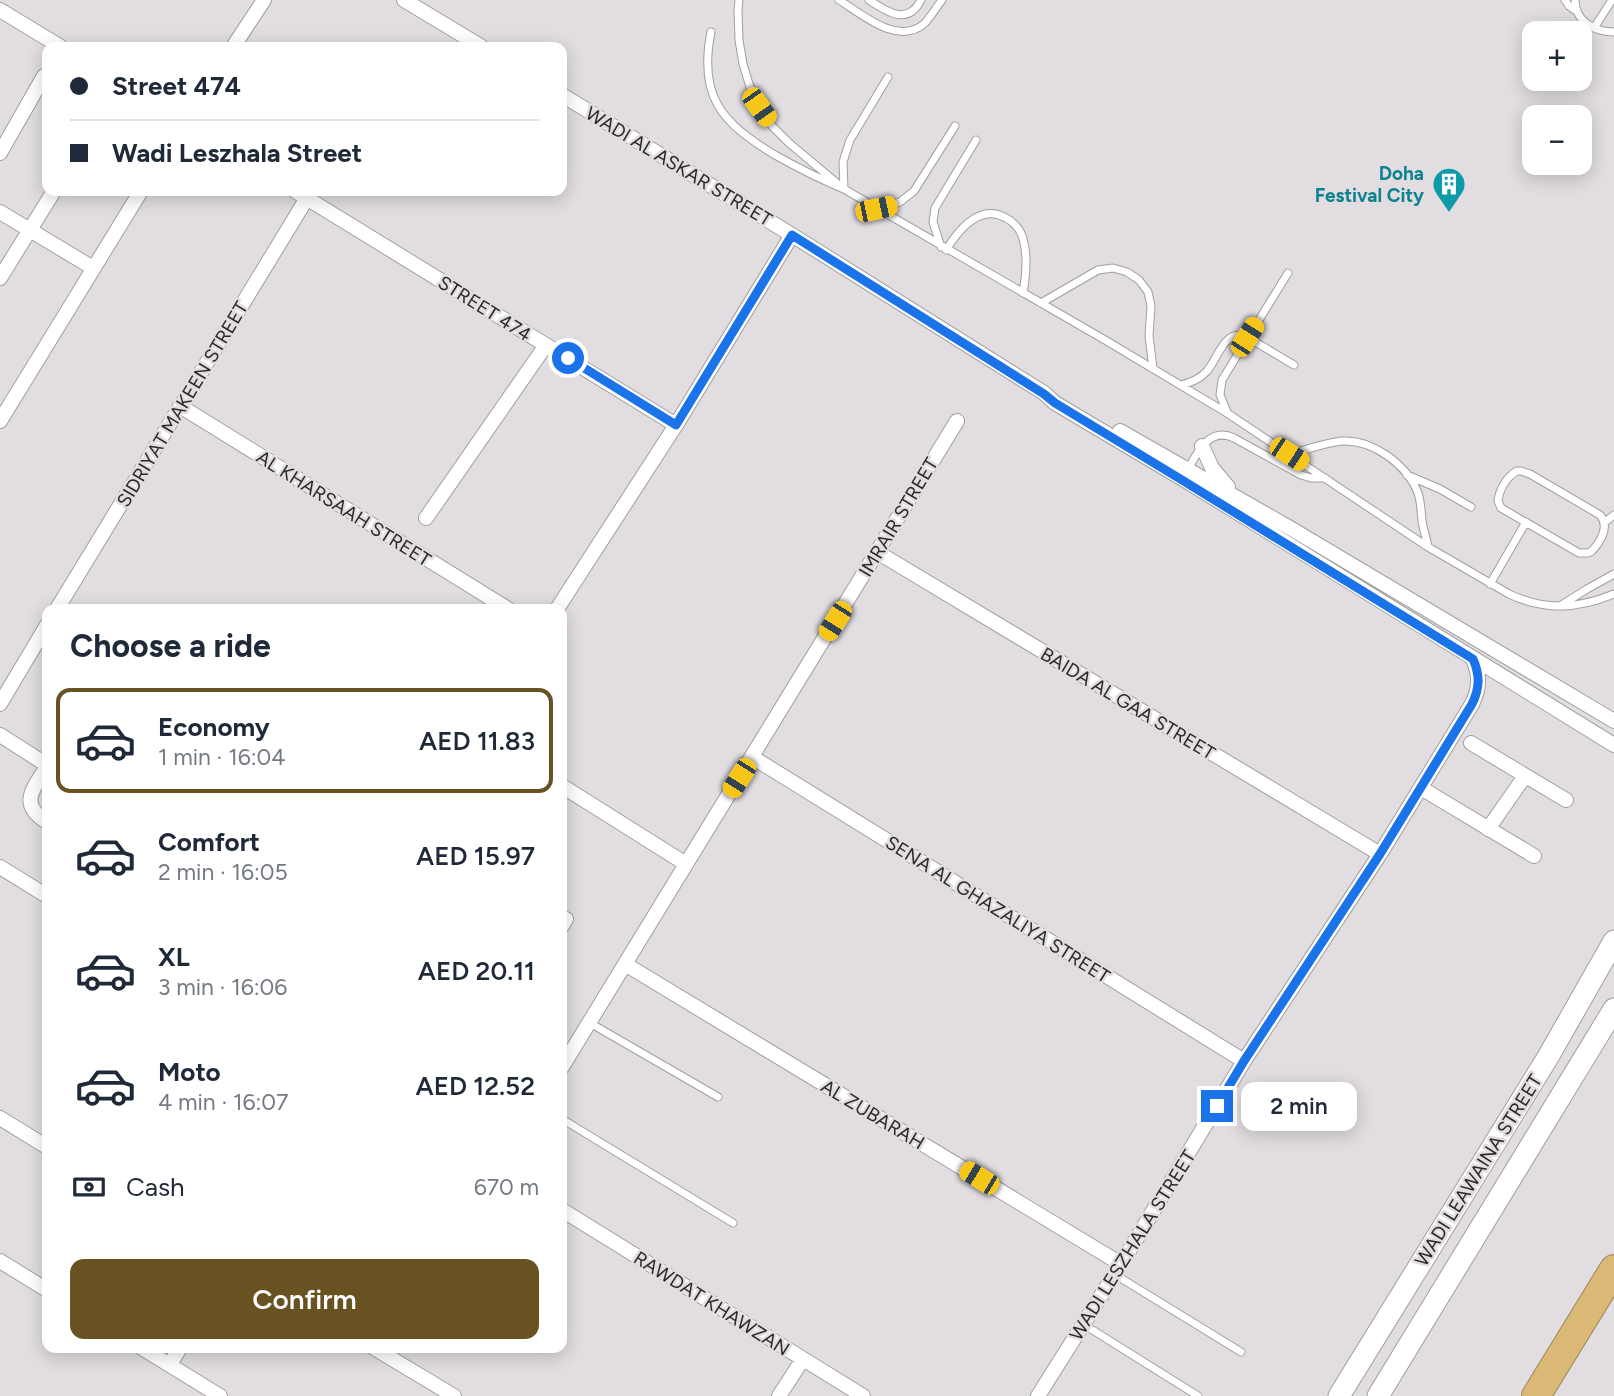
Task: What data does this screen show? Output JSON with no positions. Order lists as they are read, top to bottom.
{
  "streets": {
    "main road": ["WADI LEAWAINA STREET"],
    "street": [
      "WADI AL ASKAR STREET",
      "STREET 474",
      "SIDRIYAT MAKEEN STREET",
      "AL KHARSAAH STREET",
      "IMRAIR STREET",
      "BAIDA AL GAA STREET",
      "SENA AL GHAZALIYA STREET",
      "AL ZUBARAH",
      "WADI LESZHALA STREET",
      "RAWDAT KHAWZAN"
    ]
  },
  "crossings": [
    ["WADI AL ASKAR STREET", "WADI LESZHALA STREET"],
    ["SIDRIYAT MAKEEN STREET", "AL KHARSAAH STREET"],
    ["IMRAIR STREET", "BAIDA AL GAA STREET"],
    ["IMRAIR STREET", "SENA AL GHAZALIYA STREET"],
    ["IMRAIR STREET", "AL ZUBARAH"],
    ["BAIDA AL GAA STREET", "WADI LESZHALA STREET"],
    ["SENA AL GHAZALIYA STREET", "WADI LESZHALA STREET"],
    ["AL ZUBARAH", "WADI LESZHALA STREET"]
  ],
  "places": {
    "building": ["Doha Festival City"]
  },
  "page": {
    "map_buttons": ["+", "−"],
    "banner": ["Street 474", "Wadi Leszhala Street"],
    "heading": "Choose a ride",
    "list": [
      {
        "name": "Economy",
        "note": "1 min · 16:04",
        "value": "AED 11.83"
      },
      {
        "name": "Comfort",
        "note": "2 min · 16:05",
        "value": "AED 15.97"
      },
      {
        "name": "XL",
        "note": "3 min · 16:06",
        "value": "AED 20.11"
      },
      {
        "name": "Moto",
        "note": "4 min · 16:07",
        "value": "AED 12.52"
      }
    ],
    "bubble": "2 min",
    "pay": ["Cash", "670 m"],
    "buttons": "Confirm"
  }
}
